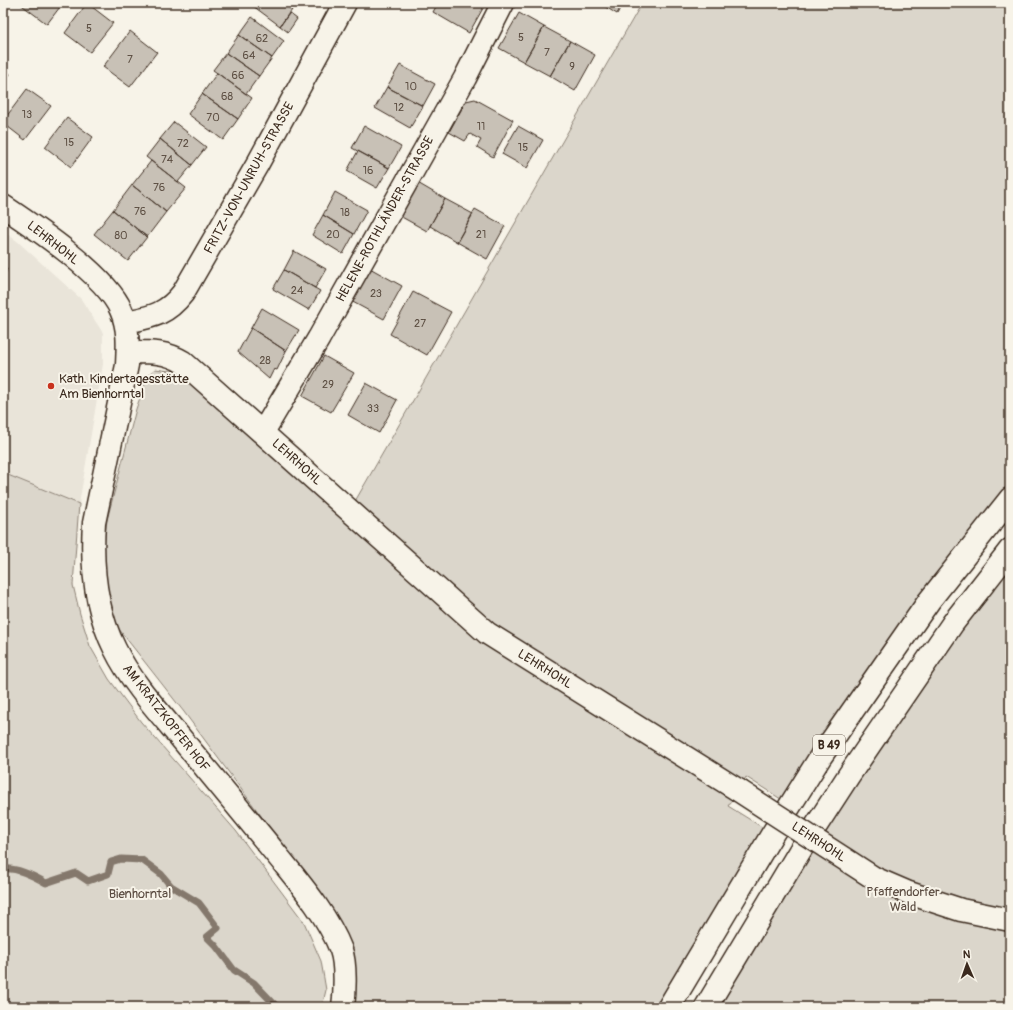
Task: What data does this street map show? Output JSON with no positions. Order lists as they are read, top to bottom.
{
  "streets": {
    "main road": [
      "FRITZ-VON-UNRUH-STRASSE",
      "HELENE-ROTHLÄNDER-STRASSE",
      "LEHRHOHL",
      "AM KRATZKOPFER HOF",
      "B 49"
    ]
  },
  "crossings": [
    ["FRITZ-VON-UNRUH-STRASSE", "LEHRHOHL"],
    ["FRITZ-VON-UNRUH-STRASSE", "AM KRATZKOPFER HOF"],
    ["HELENE-ROTHLÄNDER-STRASSE", "LEHRHOHL"],
    ["LEHRHOHL", "AM KRATZKOPFER HOF"]
  ],
  "parks": ["Pfaffendorfer Wald", "Bienhorntal"],
  "places": ["Kath. Kindertagesstätte Am Bienhorntal"],
  "house_numbers": [
    "5",
    "5",
    "62",
    "7",
    "64",
    "7",
    "9",
    "66",
    "10",
    "68",
    "12",
    "13",
    "70",
    "11",
    "15",
    "72",
    "15",
    "74",
    "16",
    "76",
    "76",
    "18",
    "20",
    "21",
    "80",
    "24",
    "23",
    "27",
    "28",
    "29",
    "33"
  ],
  "north": "top"
}
